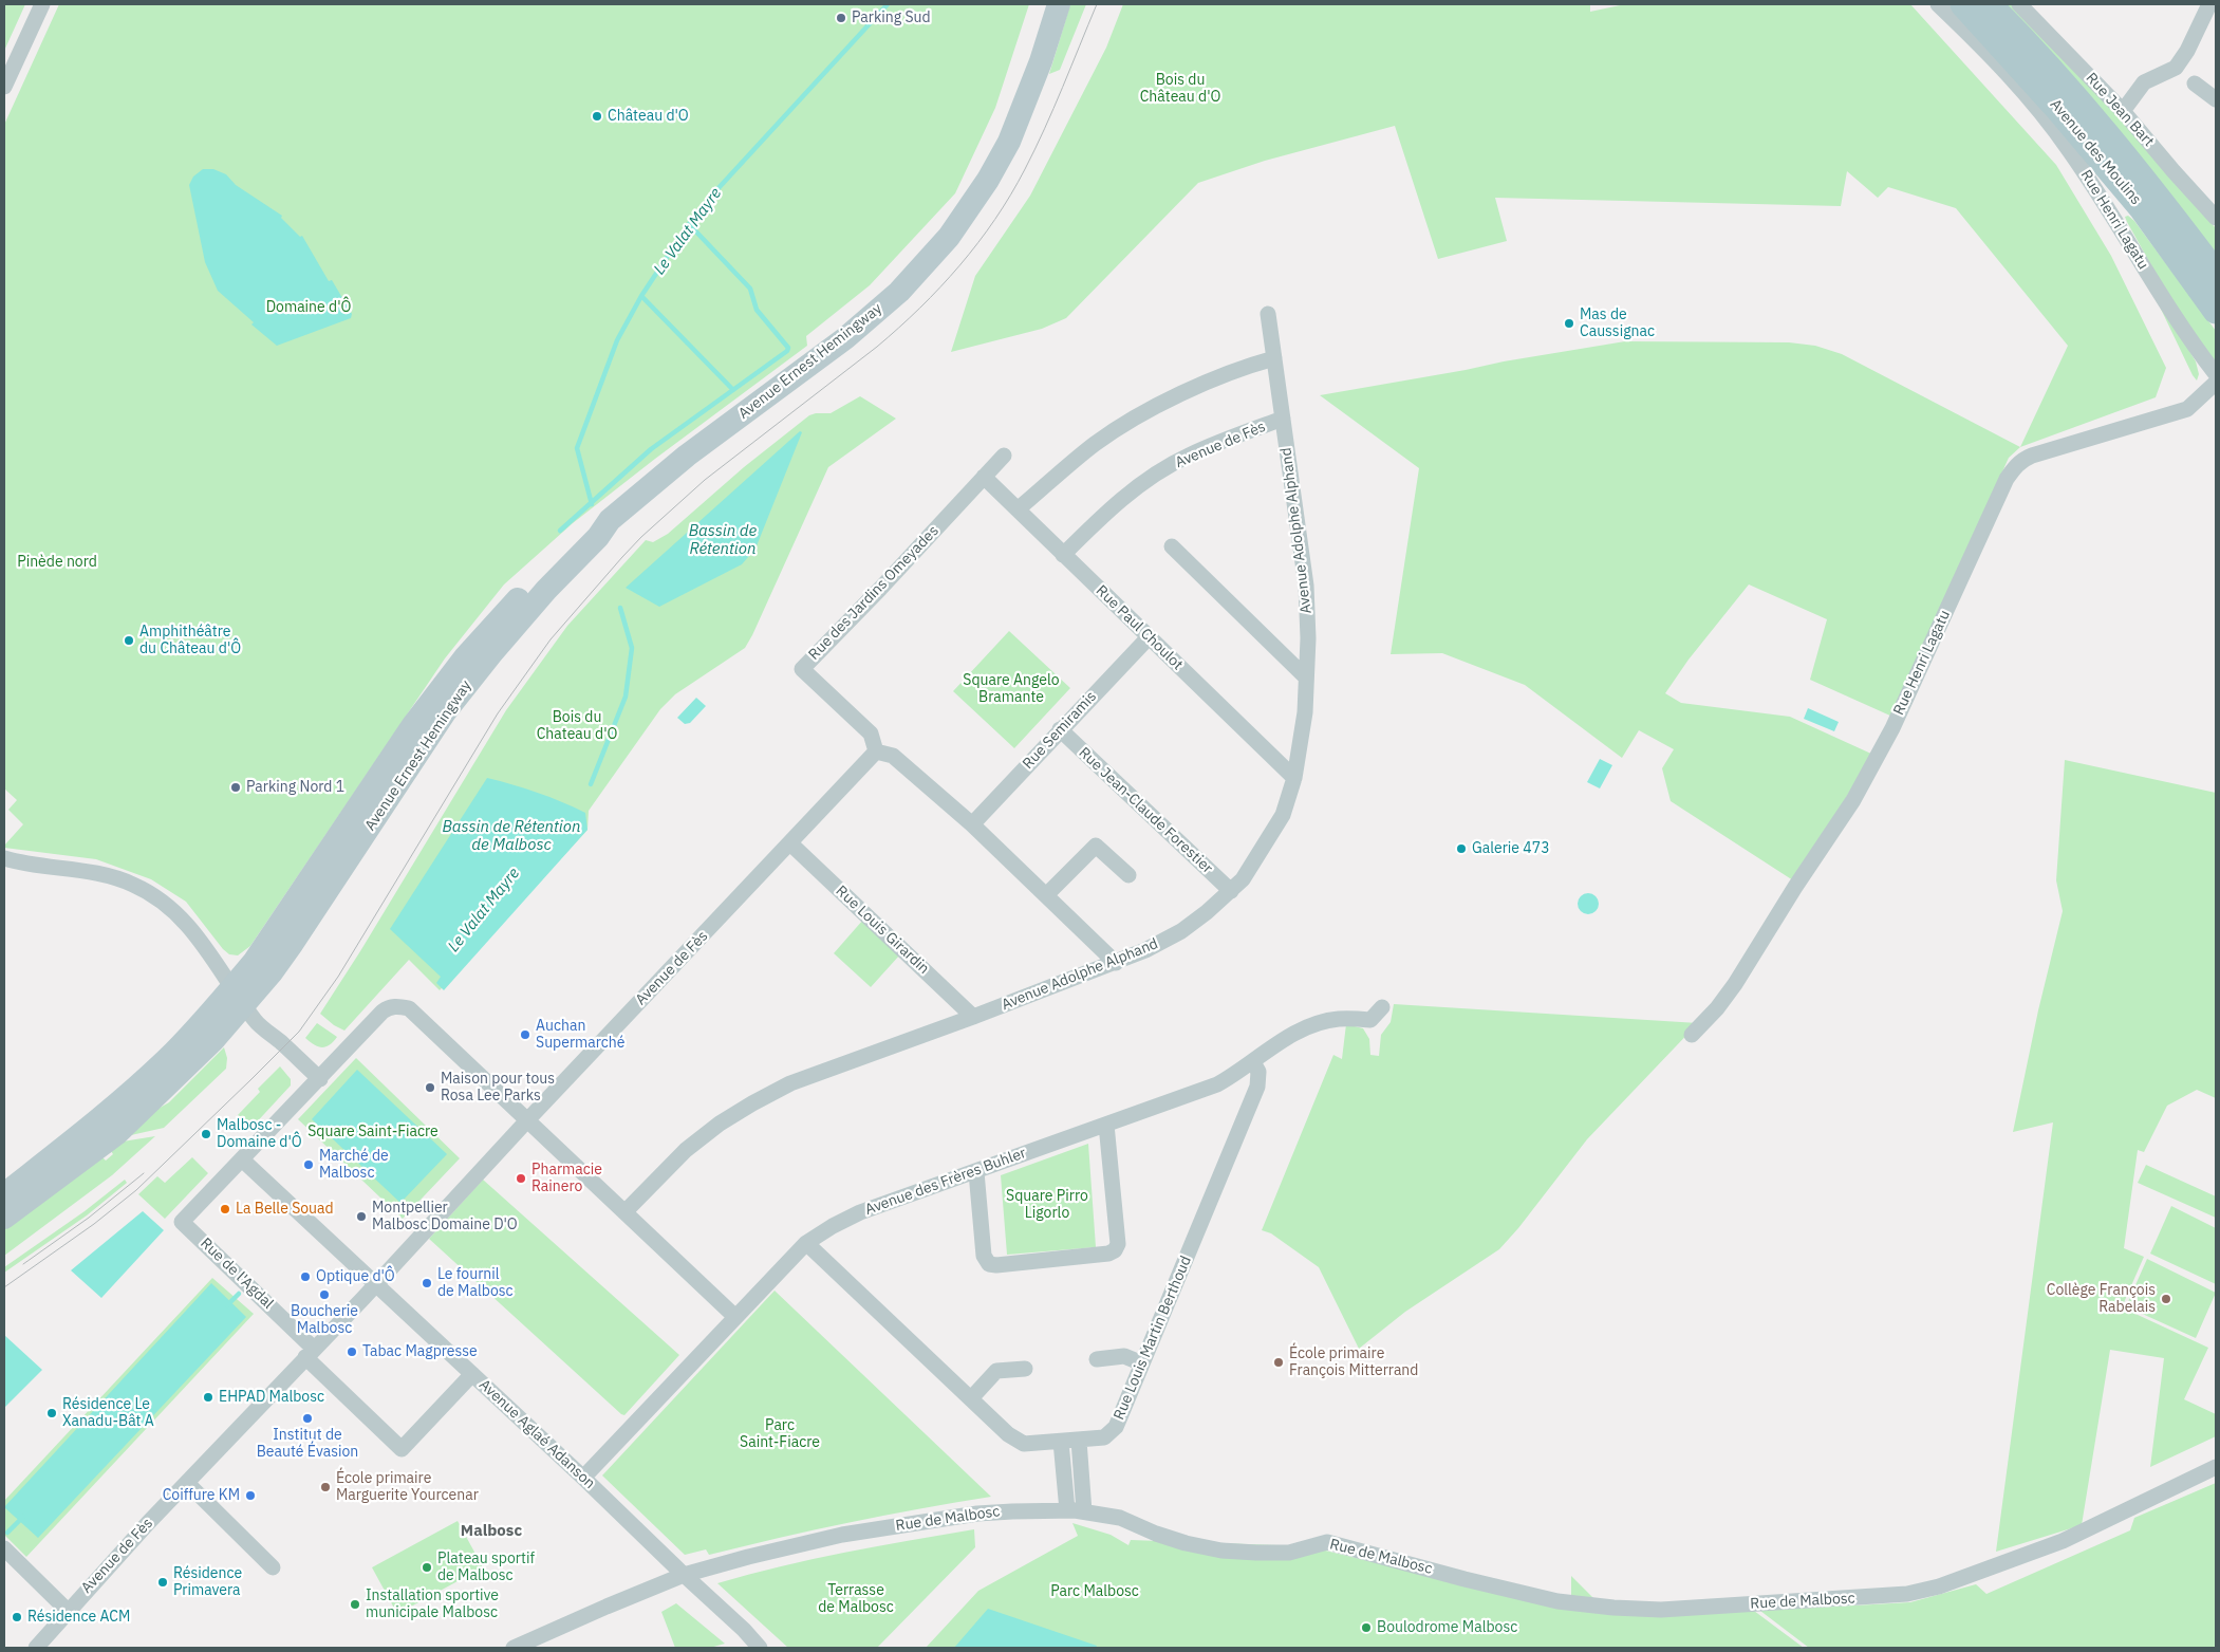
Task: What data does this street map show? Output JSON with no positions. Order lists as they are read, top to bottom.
{
  "streets": {
    "main road": ["Avenue des Moulins", "Avenue Ernest Hemingway"],
    "street": [
      "Rue Jean Bart",
      "Rue Henri Lagatu",
      "Avenue de Fès",
      "Avenue Adolphe Alphand",
      "Rue des Jardins Omeyades",
      "Rue Paul Choulot",
      "Rue Semiramis",
      "Rue Jean-Claude Forestier",
      "Rue Louis Girardin",
      "Avenue des Frères Buhler",
      "Rue de l'Agdal",
      "Rue Louis Martin Berthoud",
      "Avenue Aglaé Adanson",
      "Rue de Malbosc"
    ]
  },
  "crossings": [
    ["Avenue de Fès", "Avenue Adolphe Alphand"],
    ["Avenue de Fès", "Rue des Jardins Omeyades"],
    ["Avenue de Fès", "Rue Paul Choulot"],
    ["Avenue de Fès", "Rue Louis Girardin"],
    ["Avenue de Fès", "Rue de l'Agdal"],
    ["Avenue de Fès", "Avenue Aglaé Adanson"],
    ["Avenue Adolphe Alphand", "Rue Paul Choulot"],
    ["Avenue Adolphe Alphand", "Rue Jean-Claude Forestier"],
    ["Avenue Adolphe Alphand", "Rue Louis Girardin"],
    ["Rue des Jardins Omeyades", "Rue Paul Choulot"],
    ["Rue Paul Choulot", "Rue Semiramis"],
    ["Rue Semiramis", "Rue Jean-Claude Forestier"],
    ["Avenue des Frères Buhler", "Rue Louis Martin Berthoud"],
    ["Avenue des Frères Buhler", "Avenue Aglaé Adanson"],
    ["Rue de l'Agdal", "Avenue Aglaé Adanson"],
    ["Avenue Aglaé Adanson", "Rue de Malbosc"]
  ],
  "districts": ["Malbosc"],
  "water": ["Le Valat Mayre", "Bassin de Rétention", "Bassin de Rétention de Malbosc"],
  "parks": [
    "Bois du Château d'O",
    "Domaine d'Ô",
    "Pinède nord",
    "Square Angelo Bramante",
    "Bois du Chateau d'O",
    "Square Saint-Fiacre",
    "Square Pirro Ligorlo",
    "Parc Saint-Fiacre",
    "Terrasse de Malbosc",
    "Parc Malbosc"
  ],
  "places": [
    "Parking Sud",
    "Château d'O",
    "Mas de Caussignac",
    "Amphithéâtre du Château d'Ô",
    "Parking Nord 1",
    "Galerie 473",
    "Auchan Supermarché",
    "Maison pour tous Rosa Lee Parks",
    "Malbosc - Domaine d'Ô",
    "Marché de Malbosc",
    "Pharmacie Rainero",
    "La Belle Souad",
    "Montpellier Malbosc Domaine D'O",
    "Optique d'Ô",
    "Le fournil de Malbosc",
    "Boucherie Malbosc",
    "Collège François Rabelais",
    "Tabac Magpresse",
    "École primaire François Mitterrand",
    "EHPAD Malbosc",
    "Résidence Le Xanadu-Bât A",
    "Institut de Beauté Évasion",
    "École primaire Marguerite Yourcenar",
    "Coiffure KM",
    "Plateau sportif de Malbosc",
    "Résidence Primavera",
    "Installation sportive municipale Malbosc",
    "Résidence ACM",
    "Boulodrome Malbosc"
  ]
}
